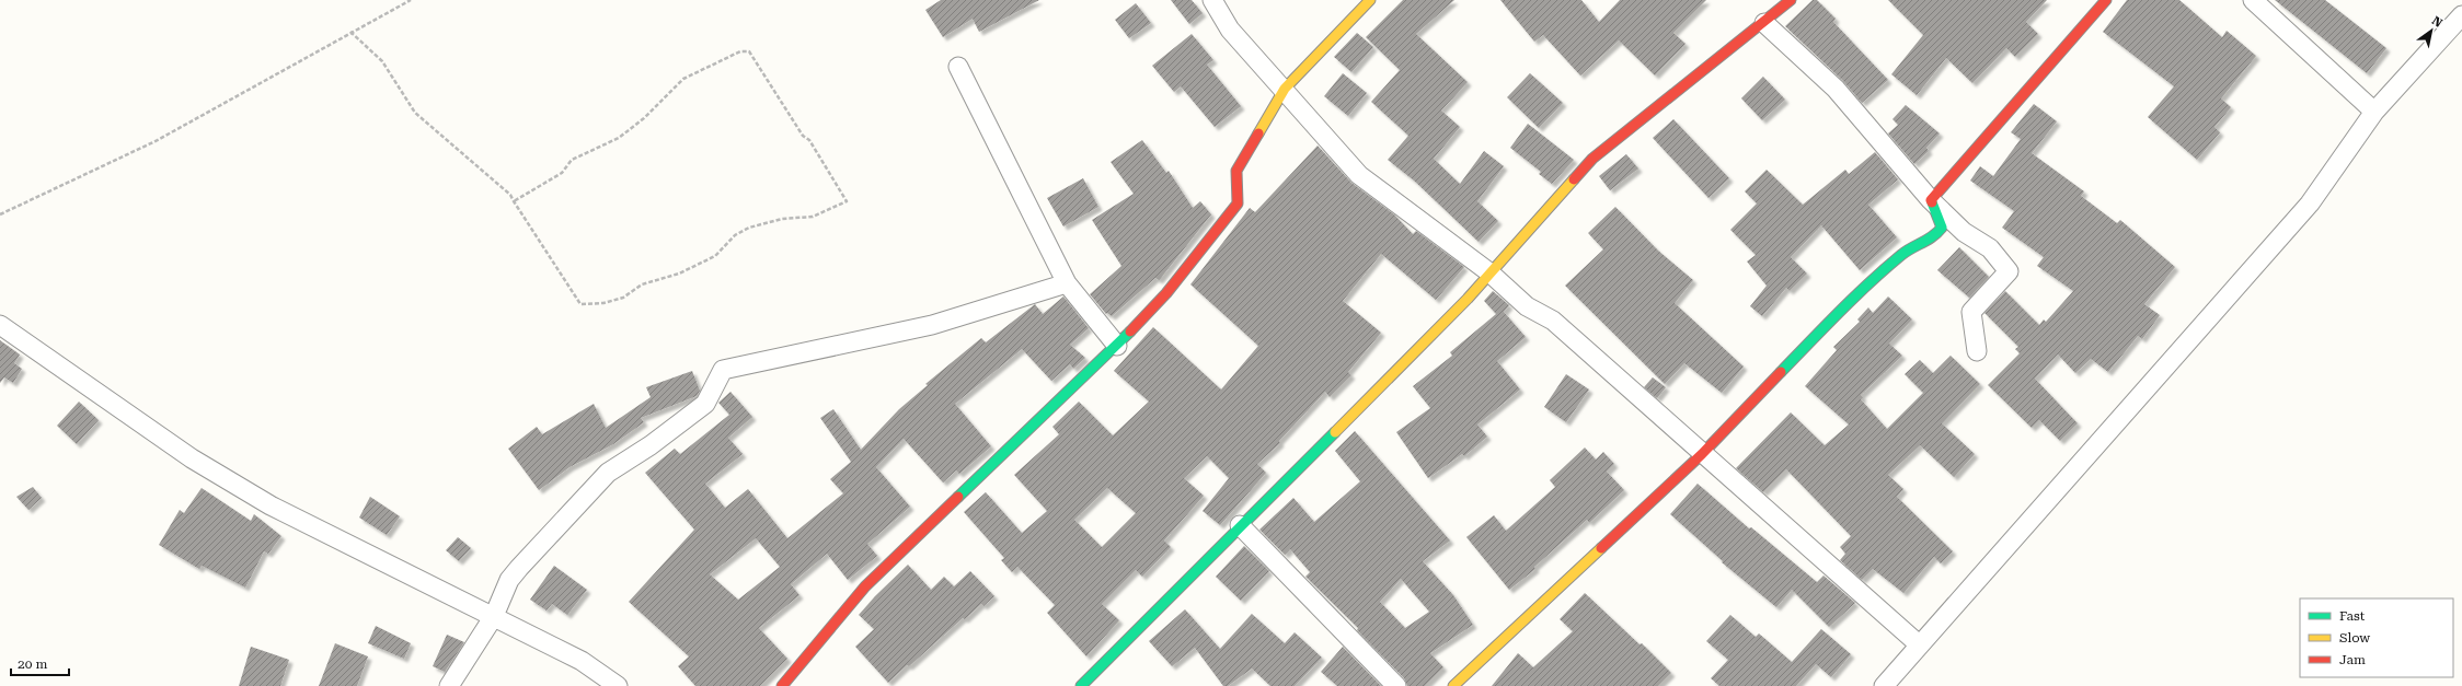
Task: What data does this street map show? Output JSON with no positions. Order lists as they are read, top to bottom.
{
  "legend": ["Fast", "Slow", "Jam"],
  "scale_bar": "20 m",
  "north": "top right"
}
